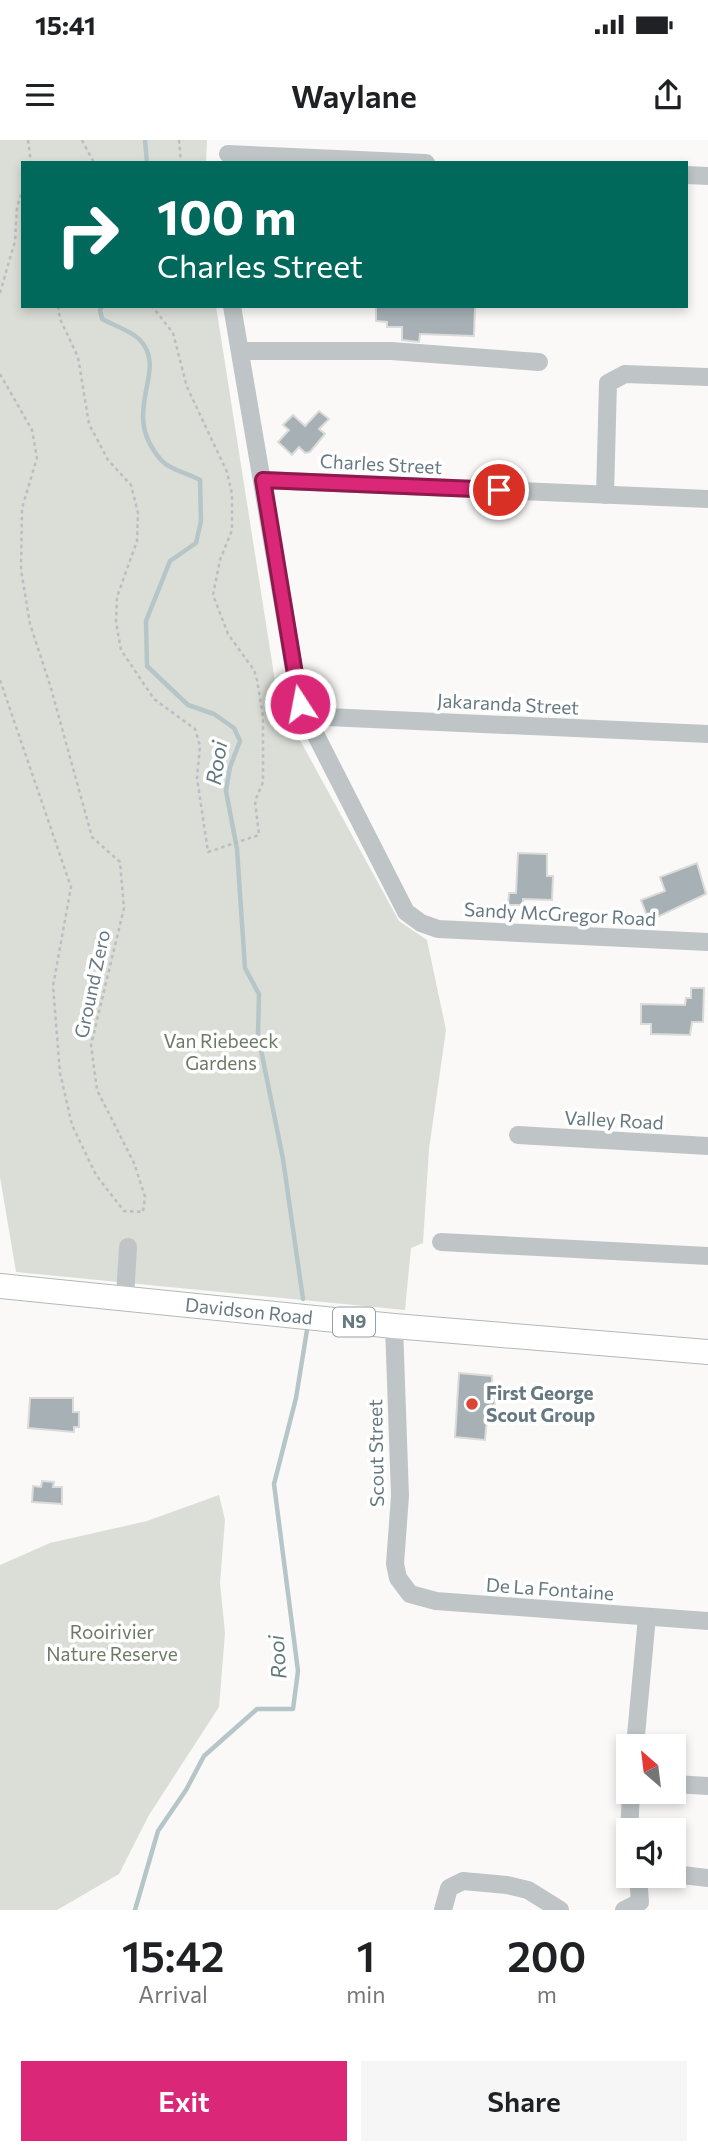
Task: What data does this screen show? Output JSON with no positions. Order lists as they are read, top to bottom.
{
  "streets": {
    "highway": ["Davidson Road", "N9"],
    "street": [
      "Charles Street",
      "Jakaranda Street",
      "Sandy McGregor Road",
      "Valley Road",
      "Scout Street",
      "De La Fontaine"
    ],
    "path": ["Ground Zero"]
  },
  "crossings": [
    ["Jakaranda Street", "Sandy McGregor Road"],
    ["Davidson Road", "Scout Street"],
    ["Scout Street", "De La Fontaine"]
  ],
  "water": ["Rooi"],
  "parks": ["Van Riebeeck Gardens", "Rooirivier Nature Reserve"],
  "places": ["First George Scout Group"],
  "north": "top left",
  "page": {
    "status": "15:41",
    "header": "Waylane",
    "turn": ["100 m", "Charles Street"],
    "eta": [
      "15:42",
      "Arrival",
      "1",
      "min",
      "200",
      "m"
    ],
    "buttons": ["Exit", "Share"]
  }
}
